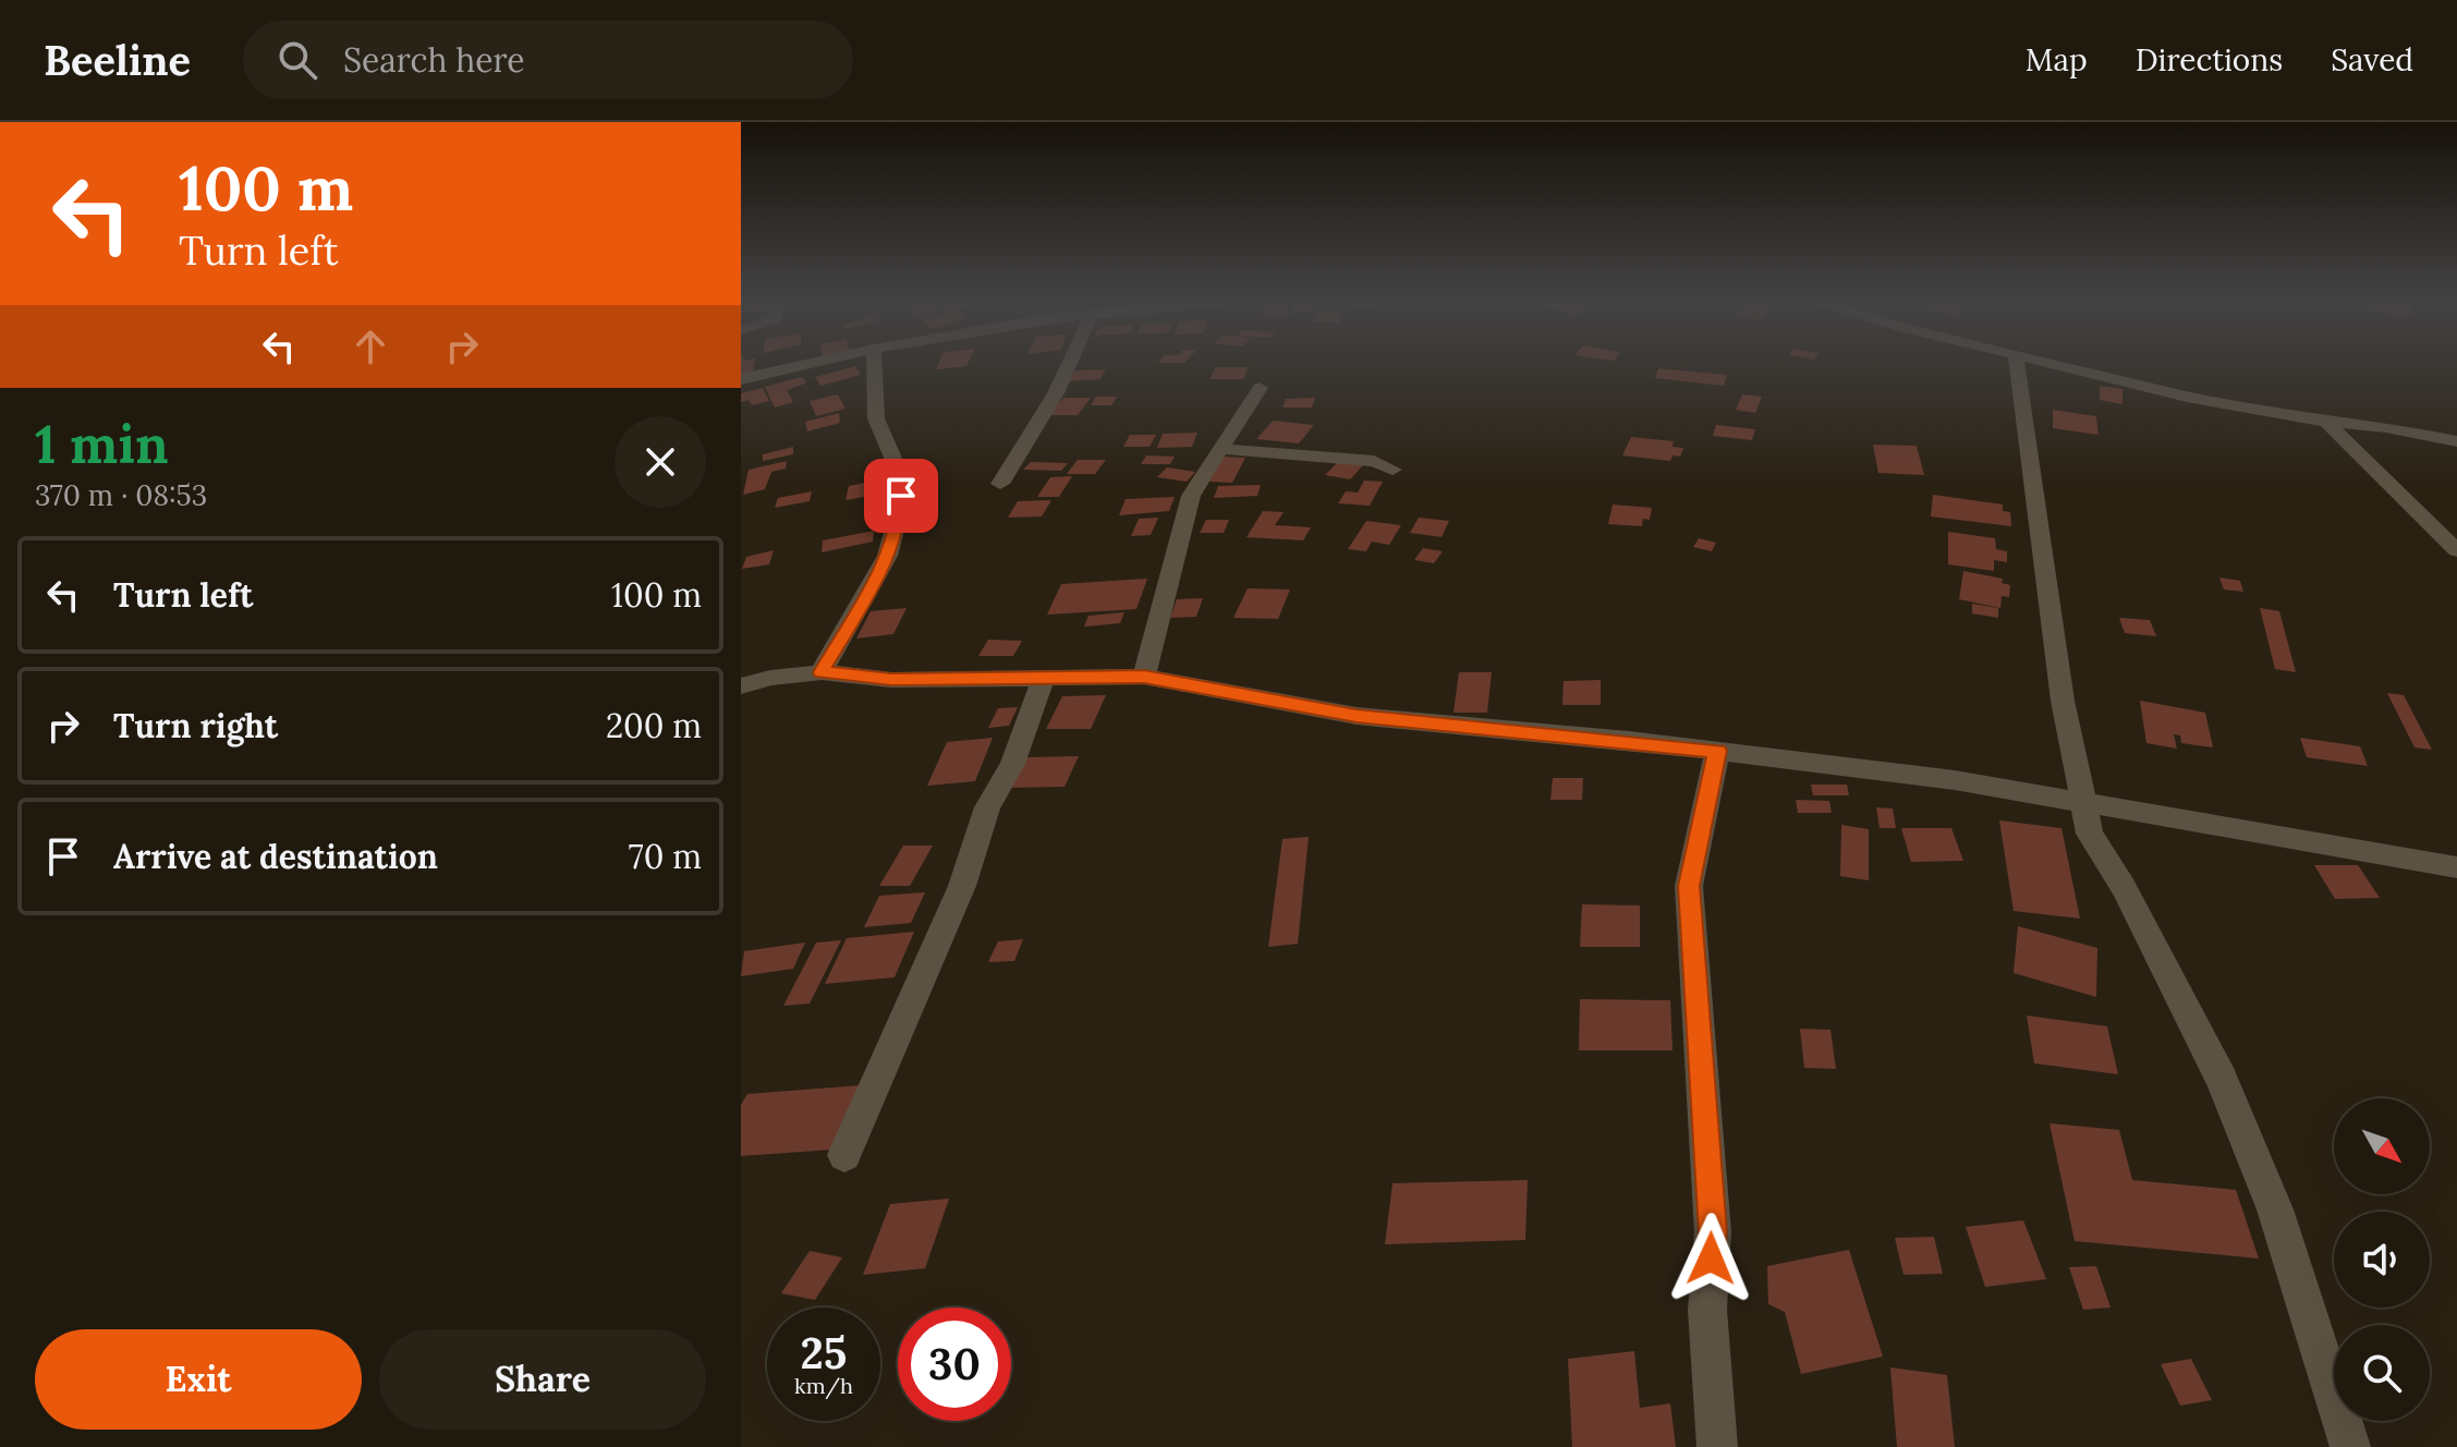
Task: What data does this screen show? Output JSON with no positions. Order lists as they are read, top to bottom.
{
  "north": "bottom right",
  "page": {
    "header": "Beeline",
    "search": "Search here",
    "nav": ["Map", "Directions", "Saved"],
    "turn": ["100 m", "Turn left"],
    "heading": ["1 min", "370 m · 08:53"],
    "list": [
      {
        "name": "Turn left",
        "value": "100 m"
      },
      {
        "name": "Turn right",
        "value": "200 m"
      },
      {
        "name": "Arrive at destination",
        "value": "70 m"
      }
    ],
    "speed": "25 km/h",
    "limit": "30",
    "buttons": ["Exit", "Share"]
  }
}
